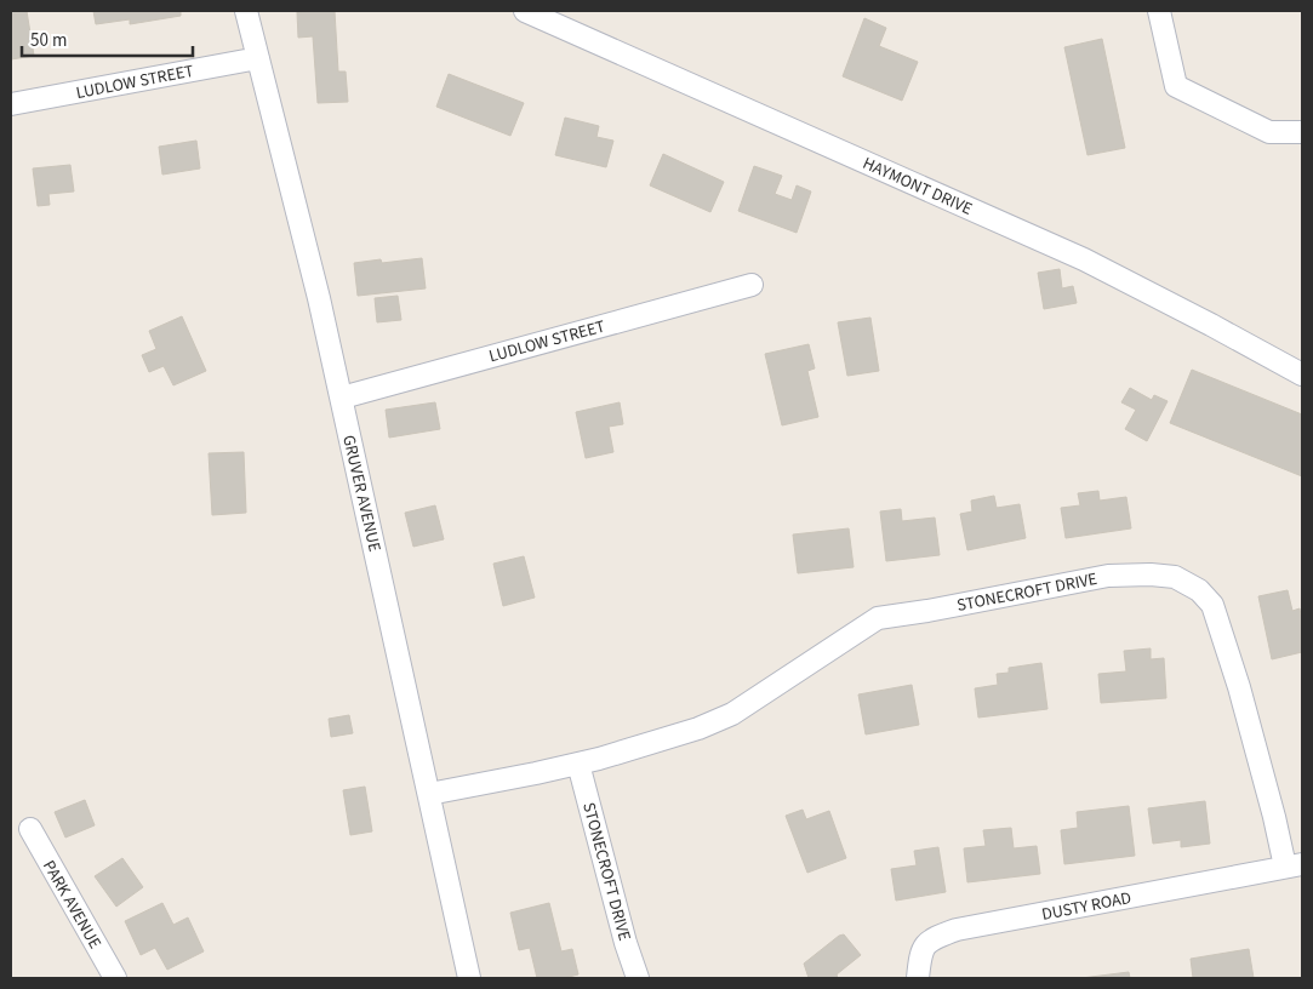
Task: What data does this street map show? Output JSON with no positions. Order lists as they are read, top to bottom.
{
  "streets": {
    "street": [
      "LUDLOW STREET",
      "HAYMONT DRIVE",
      "GRUVER AVENUE",
      "STONECROFT DRIVE",
      "PARK AVENUE",
      "DUSTY ROAD"
    ]
  },
  "crossings": [
    ["LUDLOW STREET", "GRUVER AVENUE"],
    ["GRUVER AVENUE", "STONECROFT DRIVE"],
    ["STONECROFT DRIVE", "DUSTY ROAD"]
  ],
  "scale_bar": "50 m"
}
